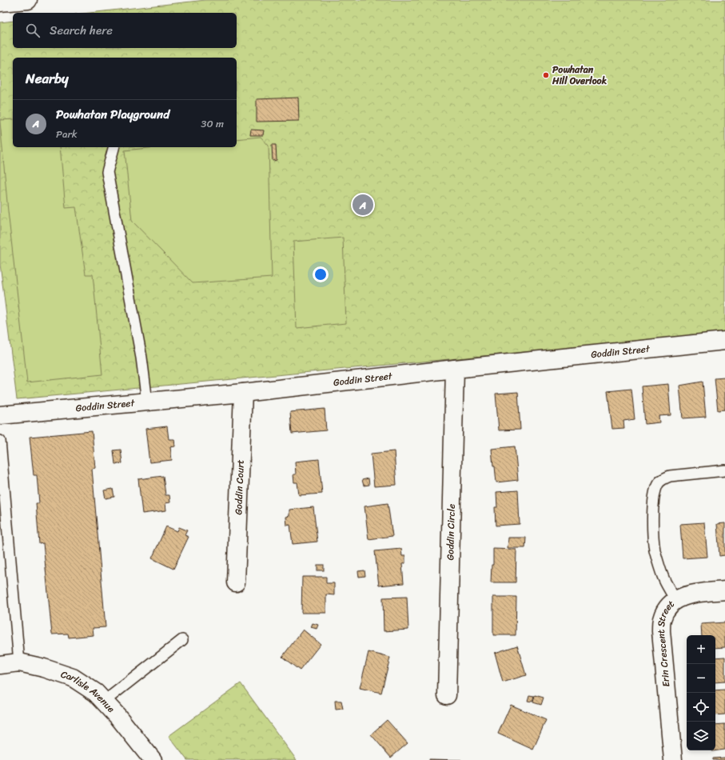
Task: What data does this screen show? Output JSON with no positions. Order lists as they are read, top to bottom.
{
  "streets": {
    "street": [
      "Goddin Street",
      "Goddin Court",
      "Goddin Circle",
      "Erin Crescent Street",
      "Carlisle Avenue"
    ]
  },
  "crossings": [
    ["Goddin Street", "Goddin Court"],
    ["Goddin Street", "Goddin Circle"]
  ],
  "places": ["Powhatan Hill Overlook"],
  "page": {
    "search": "Search here",
    "heading": "Nearby",
    "list": [
      {
        "mark": "A",
        "name": "Powhatan Playground",
        "note": "Park",
        "value": "30 m"
      }
    ],
    "pins": "A",
    "map_buttons": ["+", "−"]
  }
}
